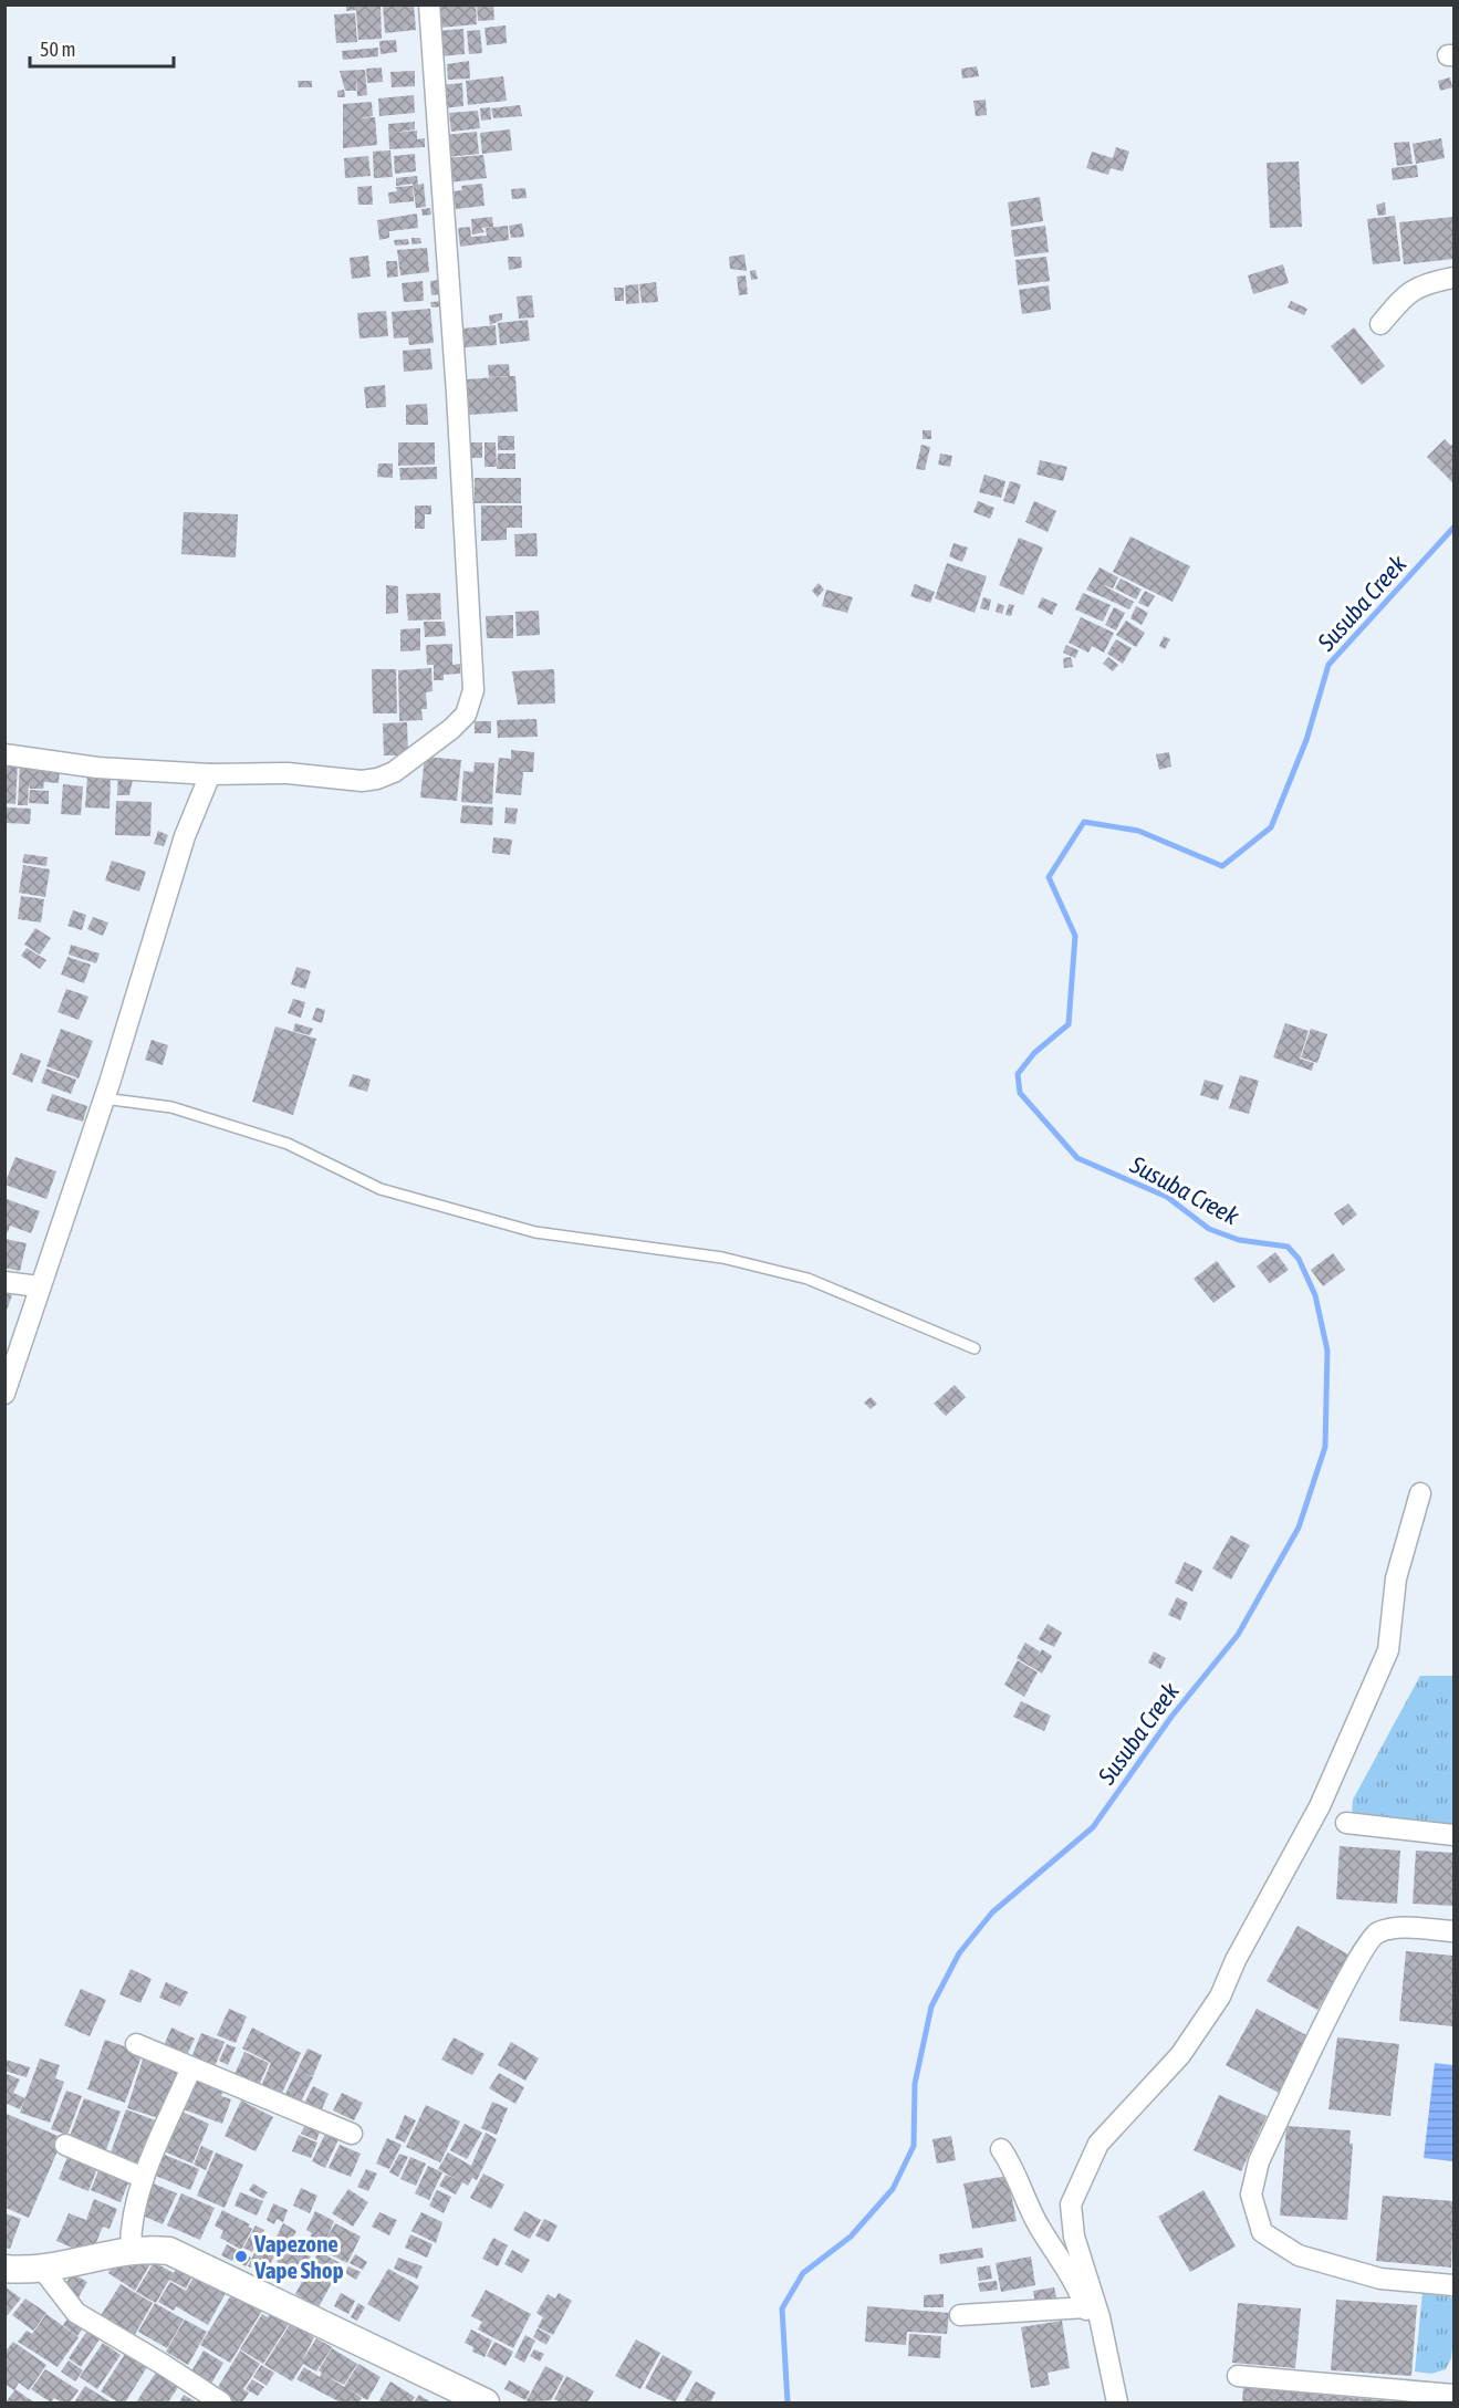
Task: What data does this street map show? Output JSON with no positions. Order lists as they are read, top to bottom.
{
  "water": ["Susuba Creek"],
  "places": ["Vapezone Vape Shop"],
  "scale_bar": "50 m"
}
